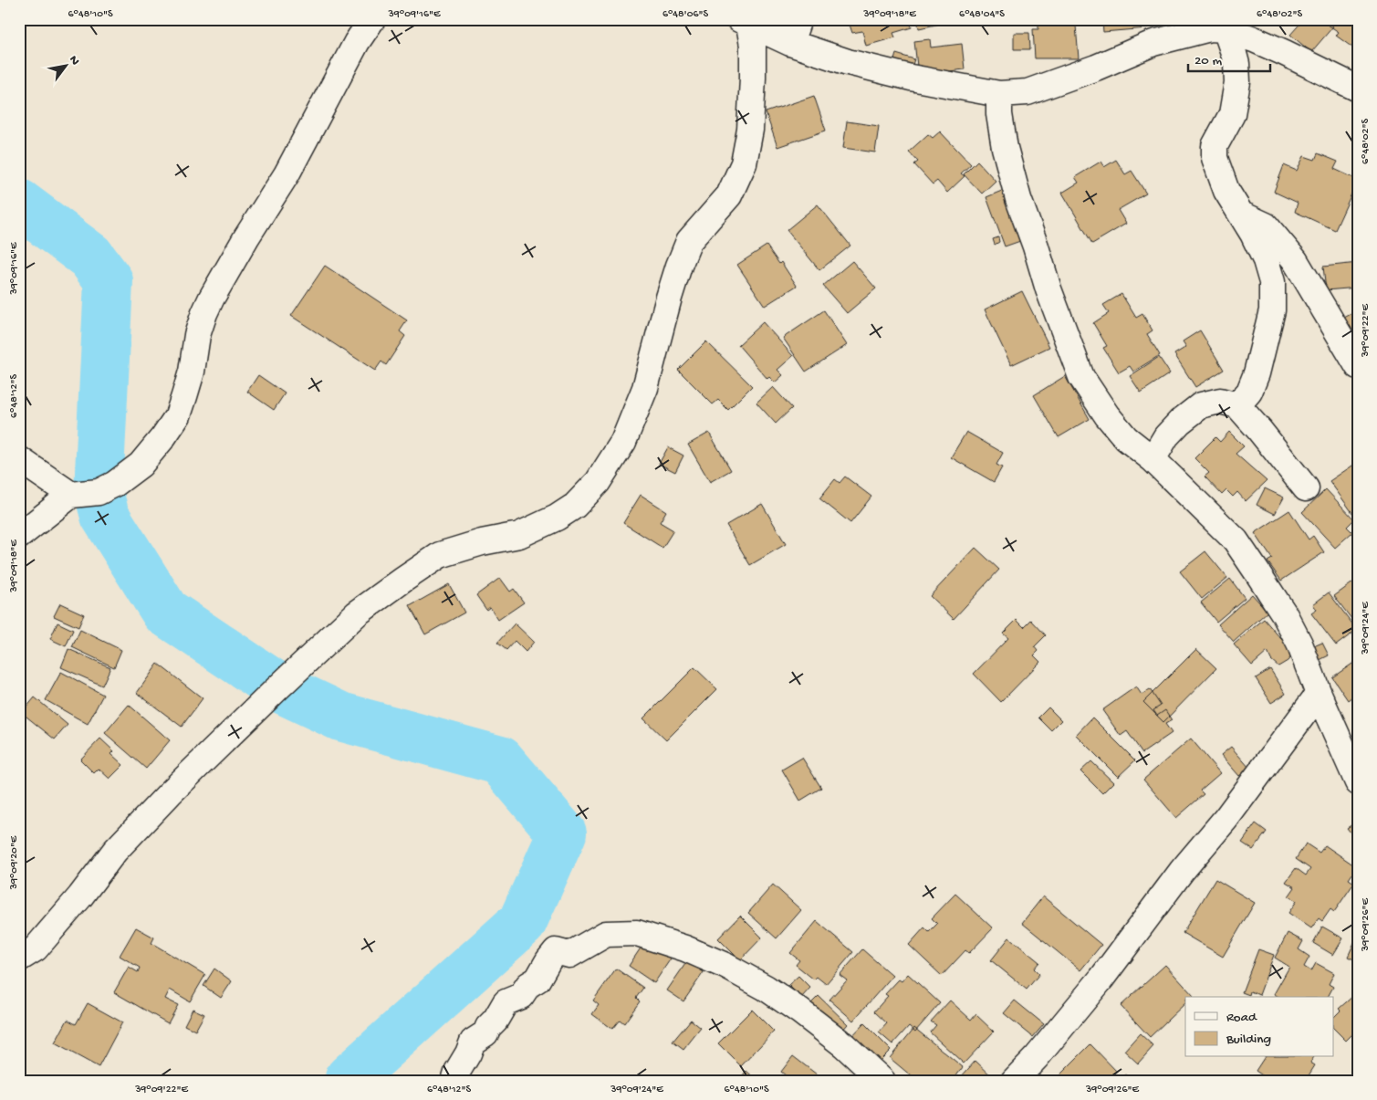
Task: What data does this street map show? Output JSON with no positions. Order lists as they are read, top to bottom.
{
  "legend": ["Road", "Building"],
  "scale_bar": "20 m",
  "north": "top right",
  "coordinates": [
    "6°48'10\"S",
    "39°09'16\"E",
    "6°48'06\"S",
    "39°09'18\"E",
    "6°48'04\"S",
    "6°48'02\"S",
    "39°09'22\"E",
    "6°48'12\"S",
    "39°09'24\"E",
    "39°09'20\"E",
    "39°09'26\"E"
  ]
}
